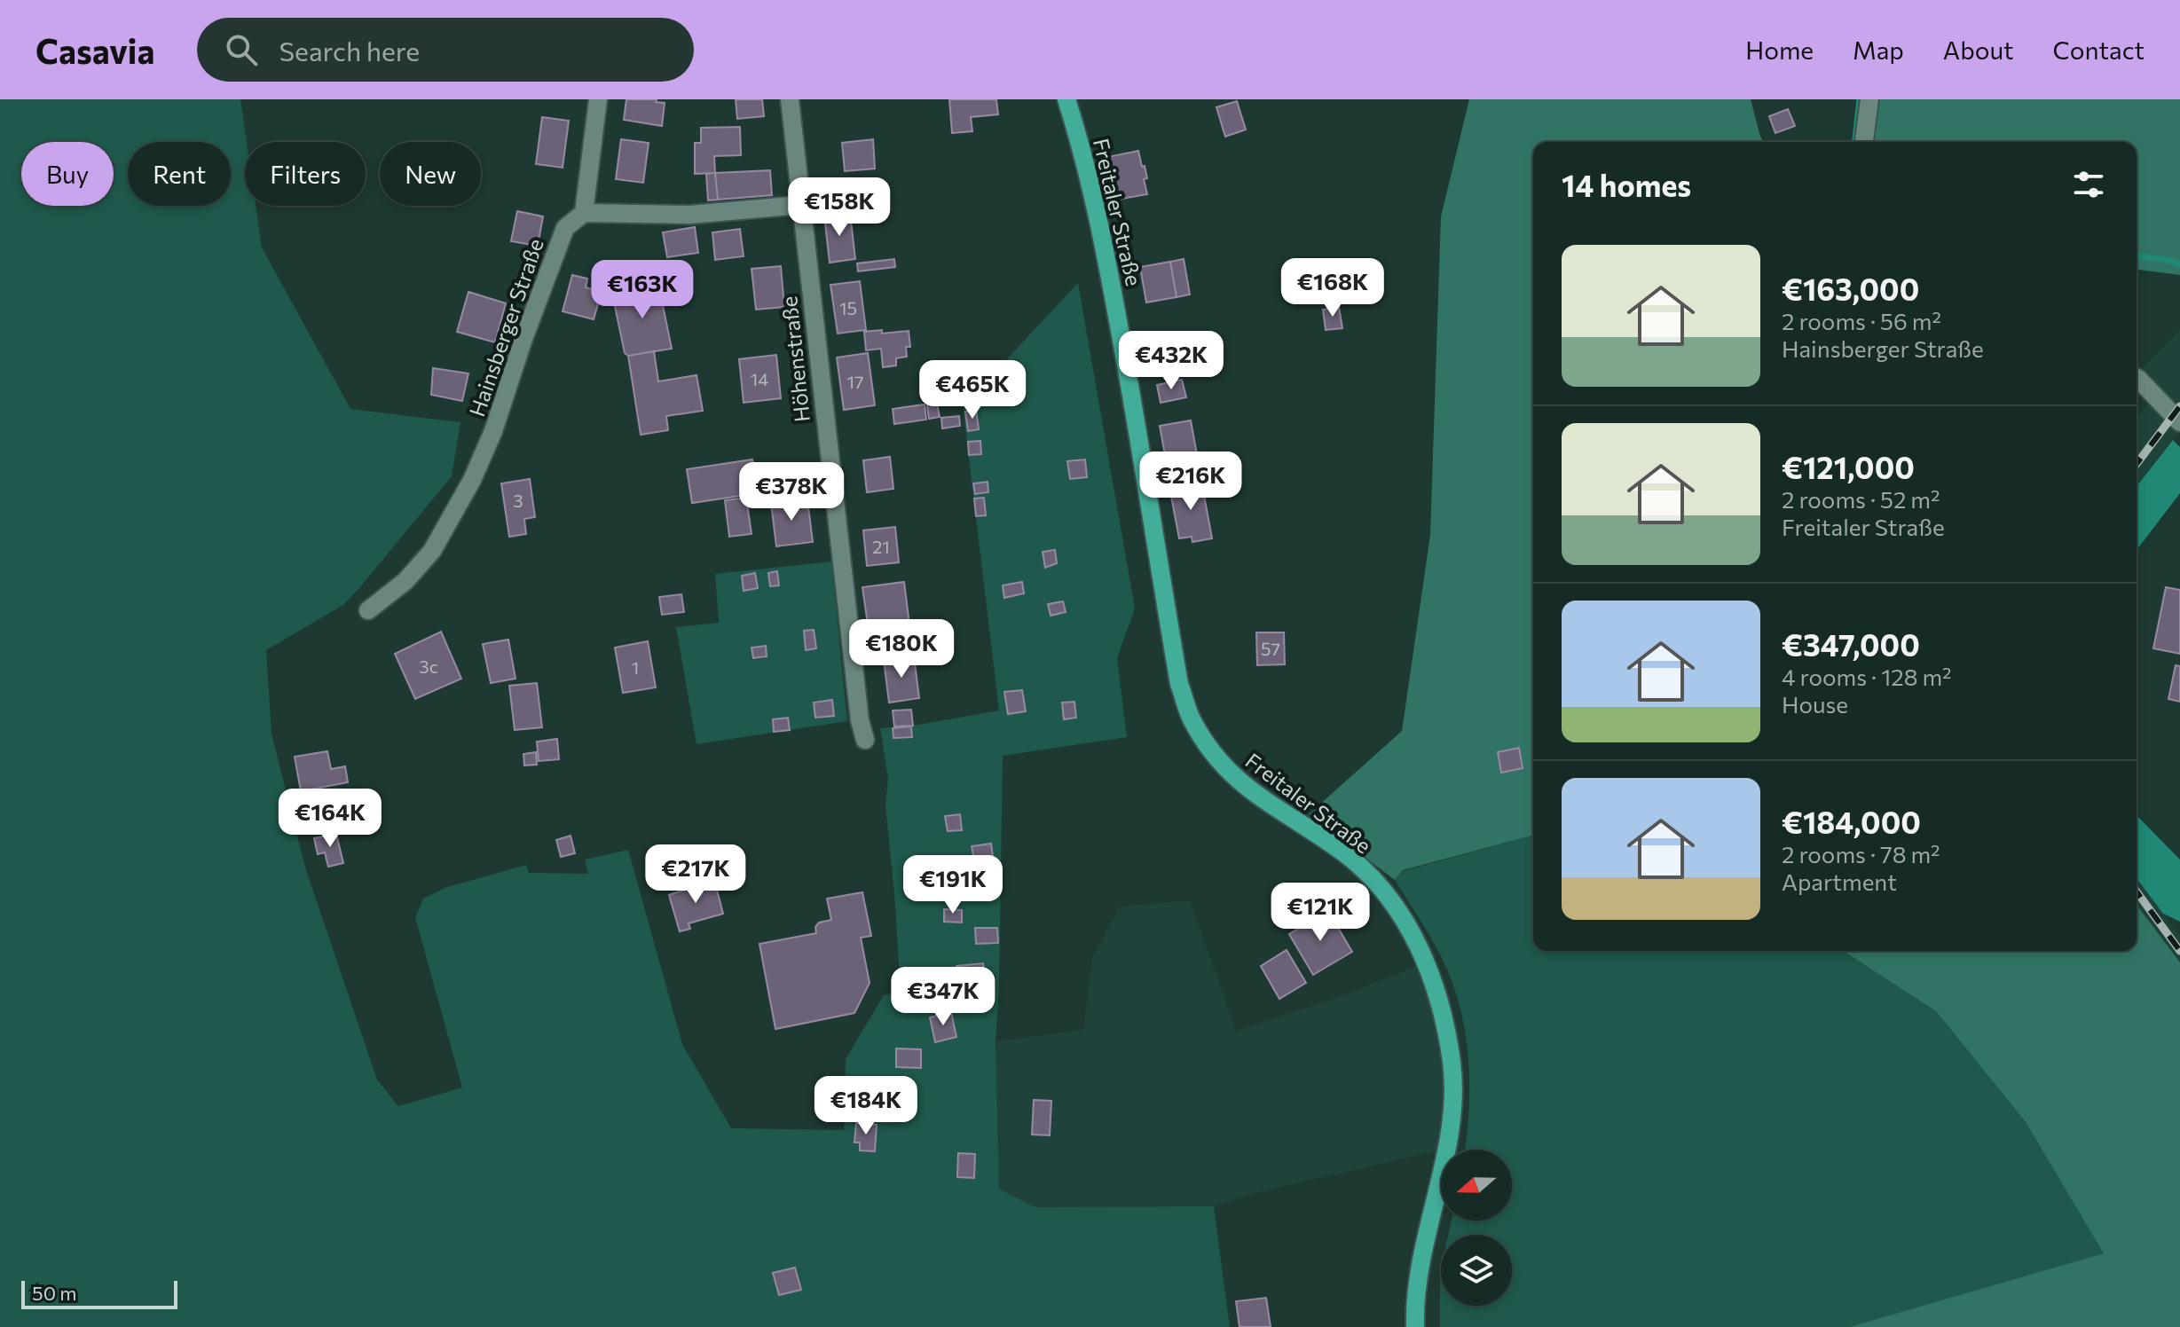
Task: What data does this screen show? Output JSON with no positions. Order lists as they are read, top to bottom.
{
  "streets": {
    "main road": ["Freitaler Straße"],
    "street": ["Hainsberger Straße", "Höhenstraße"]
  },
  "house_numbers": [
    "15",
    "14",
    "17",
    "3",
    "21",
    "57",
    "3c",
    "1"
  ],
  "scale_bar": "50 m",
  "north": "left",
  "page": {
    "header": "Casavia",
    "search": "Search here",
    "nav": [
      "Home",
      "Map",
      "About",
      "Contact"
    ],
    "chip": [
      "Buy",
      "Rent",
      "Filters",
      "New"
    ],
    "heading": "14 homes",
    "price": [
      "€158K",
      "€168K",
      "€163K",
      "€432K",
      "€465K",
      "€216K",
      "€378K",
      "€180K",
      "€164K",
      "€217K",
      "€191K",
      "€121K",
      "€347K",
      "€184K"
    ],
    "list": [
      {
        "name": "€163,000",
        "note": "2 rooms · 56 m² · Hainsberger Straße"
      },
      {
        "name": "€121,000",
        "note": "2 rooms · 52 m² · Freitaler Straße"
      },
      {
        "name": "€347,000",
        "note": "4 rooms · 128 m² · House"
      },
      {
        "name": "€184,000",
        "note": "2 rooms · 78 m² · Apartment"
      }
    ],
    "scale": "50 m"
  }
}
